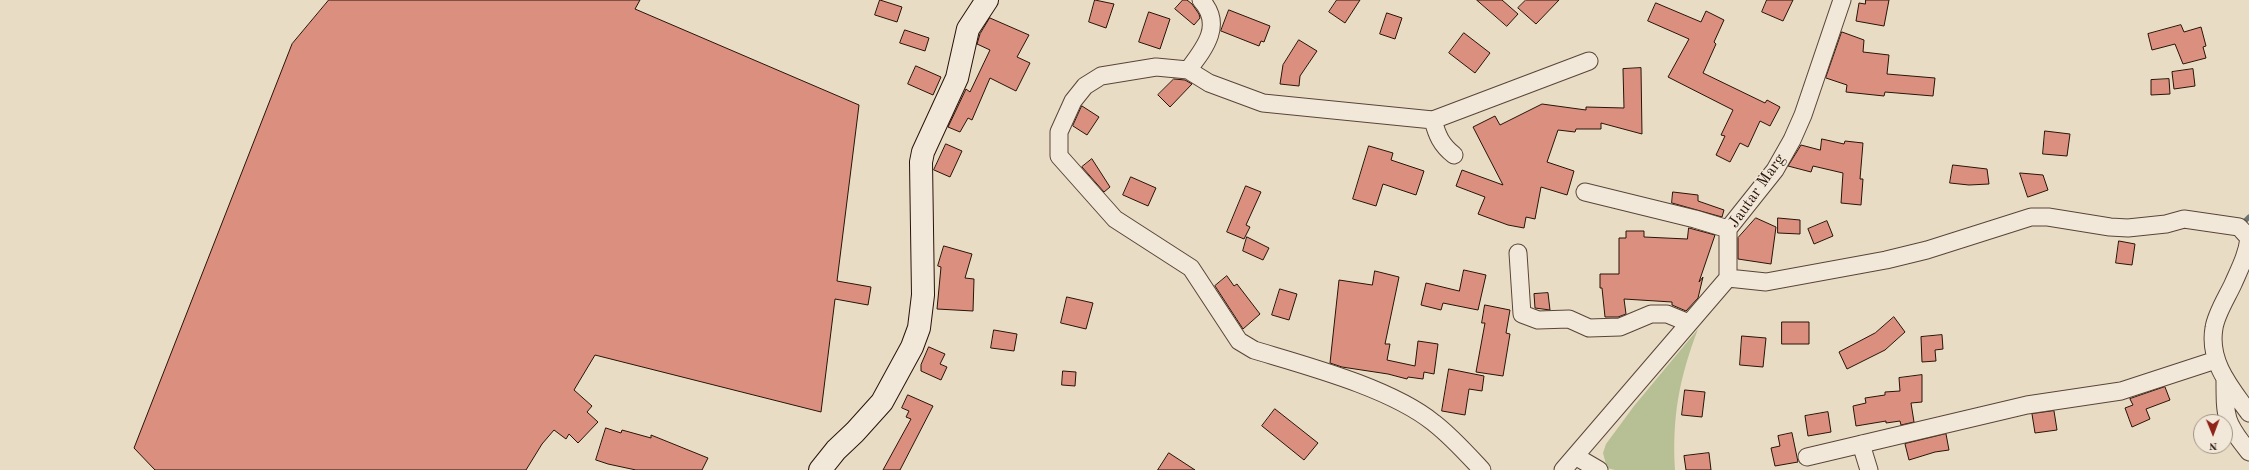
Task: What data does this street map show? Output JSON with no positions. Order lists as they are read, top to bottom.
{
  "streets": {
    "street": ["Jautar Marg"]
  },
  "north": "bottom"
}
